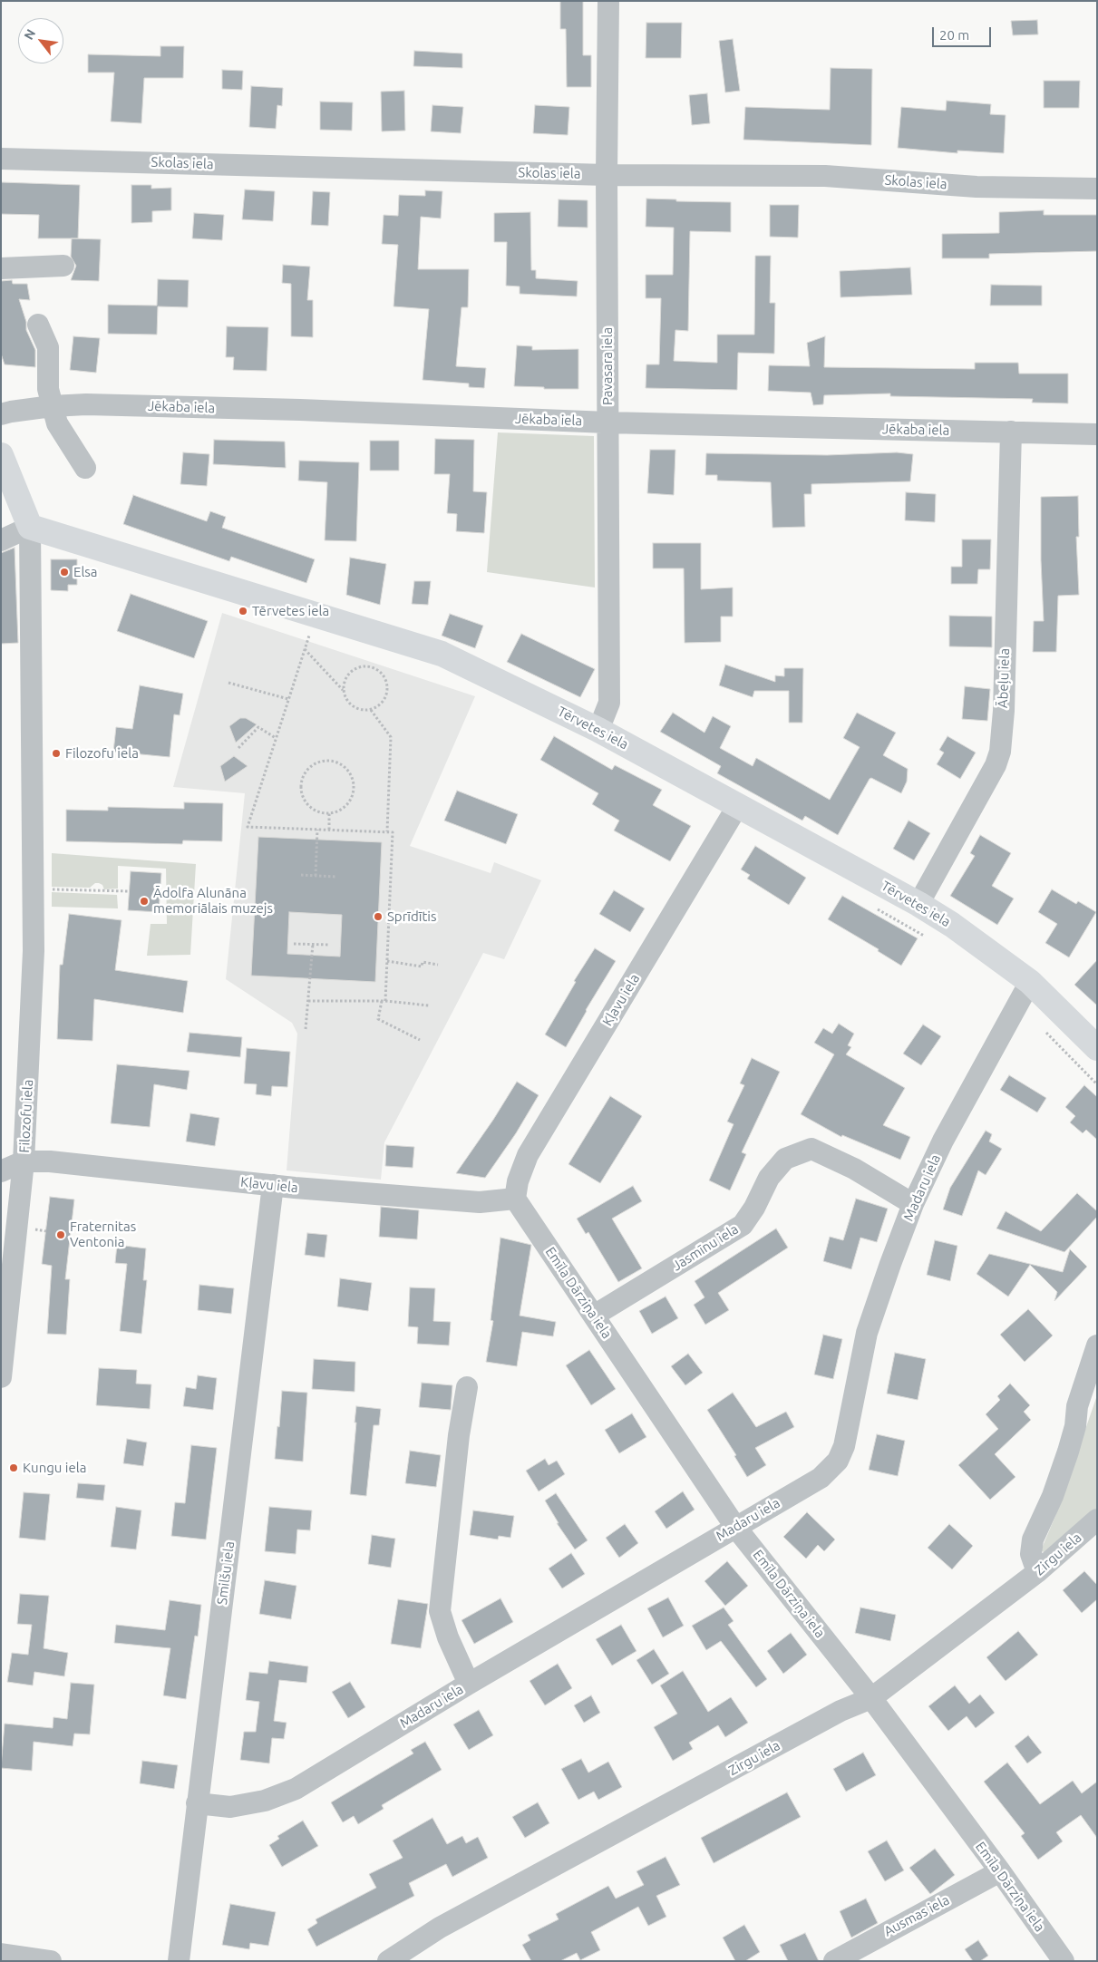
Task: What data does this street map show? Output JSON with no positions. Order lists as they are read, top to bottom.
{
  "streets": {
    "main road": ["Tērvetes iela"],
    "street": [
      "Skolas iela",
      "Pavasara iela",
      "Jēkaba iela",
      "Ābeļu iela",
      "Kļavu iela",
      "Filozofu iela",
      "Madaru iela",
      "Jasmīnu iela",
      "Emīla Dārziņa iela",
      "Zirgu iela",
      "Smilšu iela",
      "Ausmas iela"
    ]
  },
  "crossings": [
    ["Skolas iela", "Pavasara iela"],
    ["Pavasara iela", "Jēkaba iela"],
    ["Pavasara iela", "Tērvetes iela"],
    ["Jēkaba iela", "Ābeļu iela"],
    ["Ābeļu iela", "Tērvetes iela"],
    ["Tērvetes iela", "Kļavu iela"],
    ["Tērvetes iela", "Filozofu iela"],
    ["Tērvetes iela", "Madaru iela"],
    ["Kļavu iela", "Filozofu iela"],
    ["Kļavu iela", "Emīla Dārziņa iela"],
    ["Kļavu iela", "Smilšu iela"],
    ["Madaru iela", "Jasmīnu iela"],
    ["Madaru iela", "Emīla Dārziņa iela"],
    ["Madaru iela", "Smilšu iela"],
    ["Jasmīnu iela", "Emīla Dārziņa iela"],
    ["Emīla Dārziņa iela", "Zirgu iela"],
    ["Emīla Dārziņa iela", "Ausmas iela"]
  ],
  "places": [
    "Elsa",
    "Tērvetes iela",
    "Filozofu iela",
    "Ādolfa Alunāna memoriālais muzejs",
    "Sprīdītis",
    "Fraternitas Ventonia",
    "Kungu iela"
  ],
  "scale_bar": "20 m",
  "north": "top left"
}
